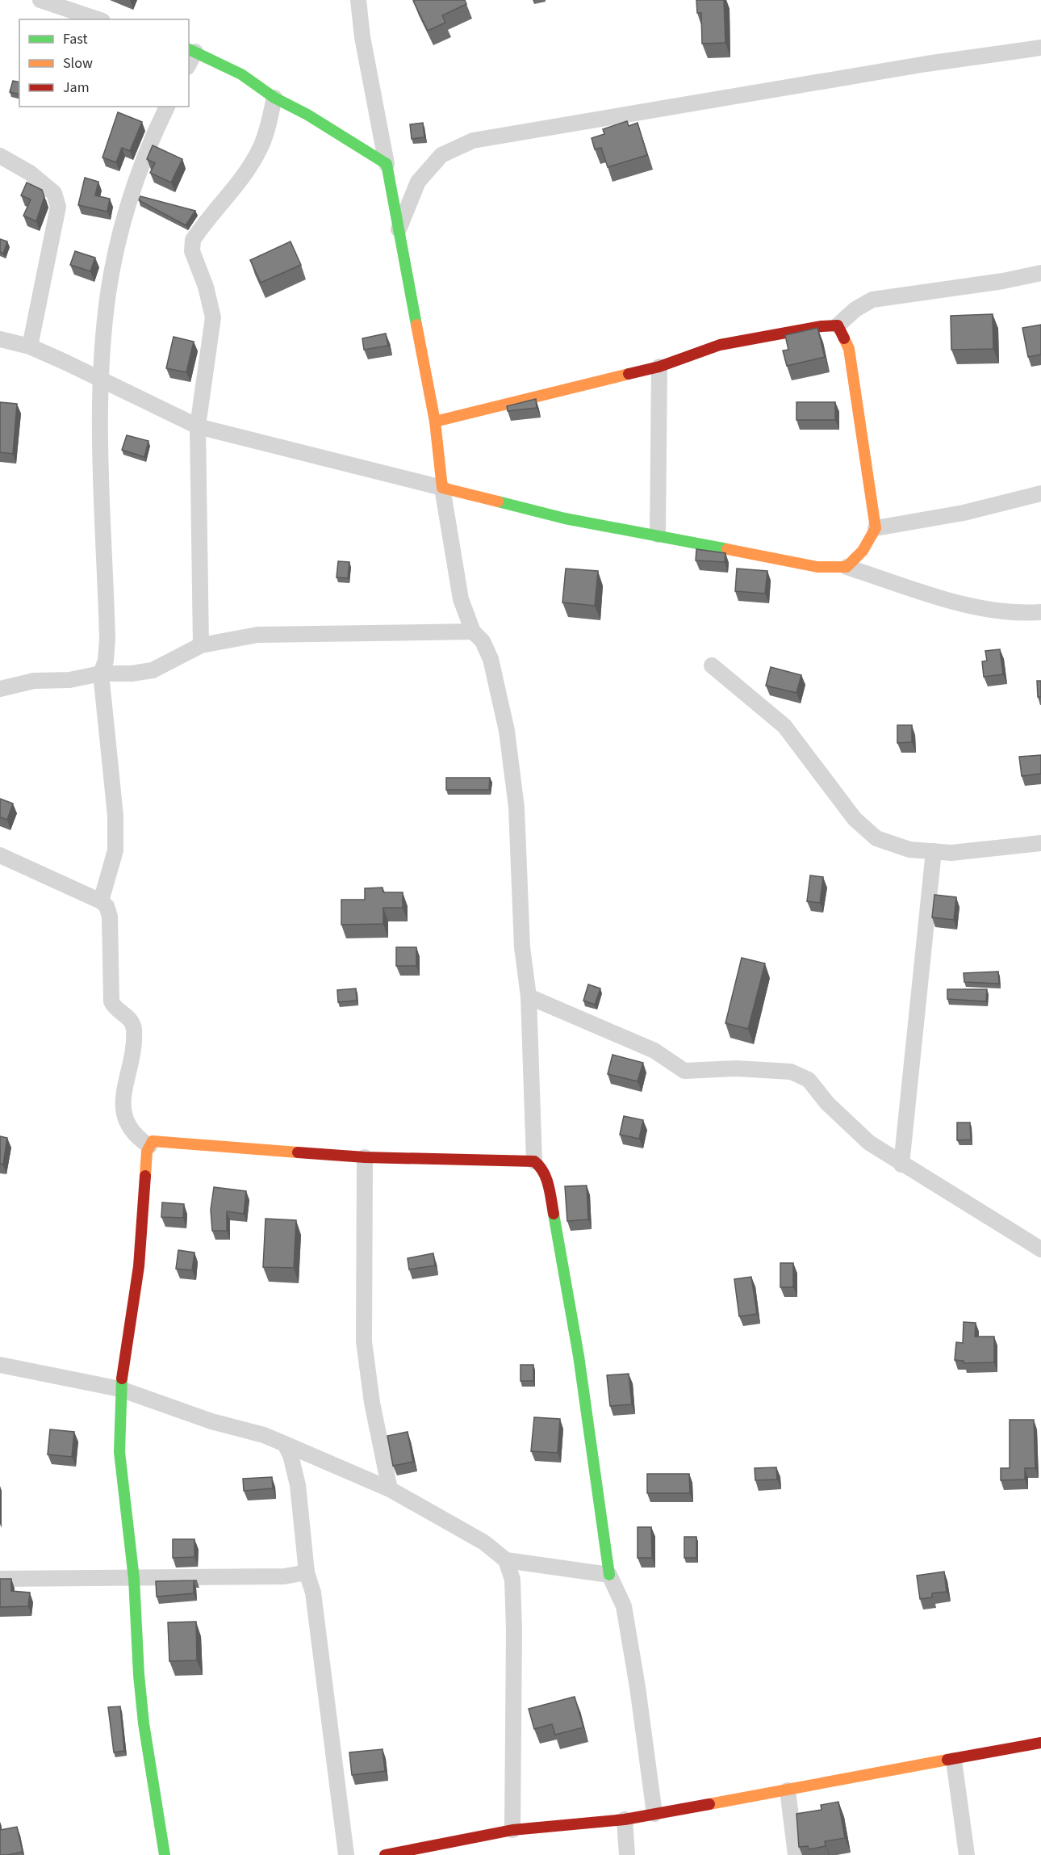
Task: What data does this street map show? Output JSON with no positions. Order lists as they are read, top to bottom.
{
  "legend": ["Fast", "Slow", "Jam"]
}
